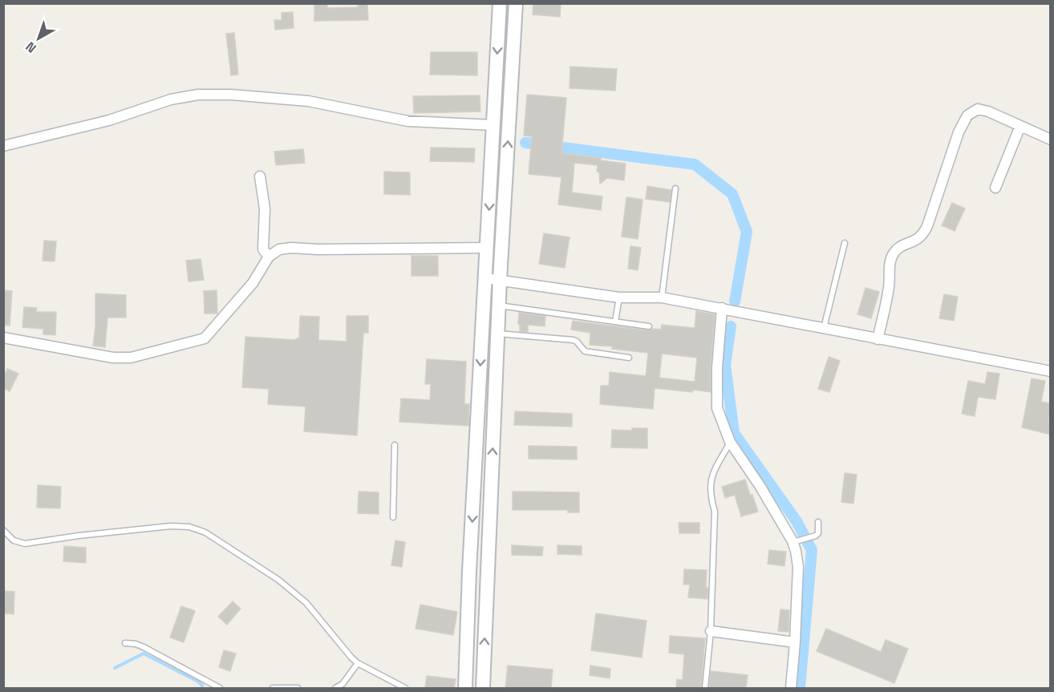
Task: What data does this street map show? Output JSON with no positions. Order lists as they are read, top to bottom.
{
  "north": "bottom left"
}
